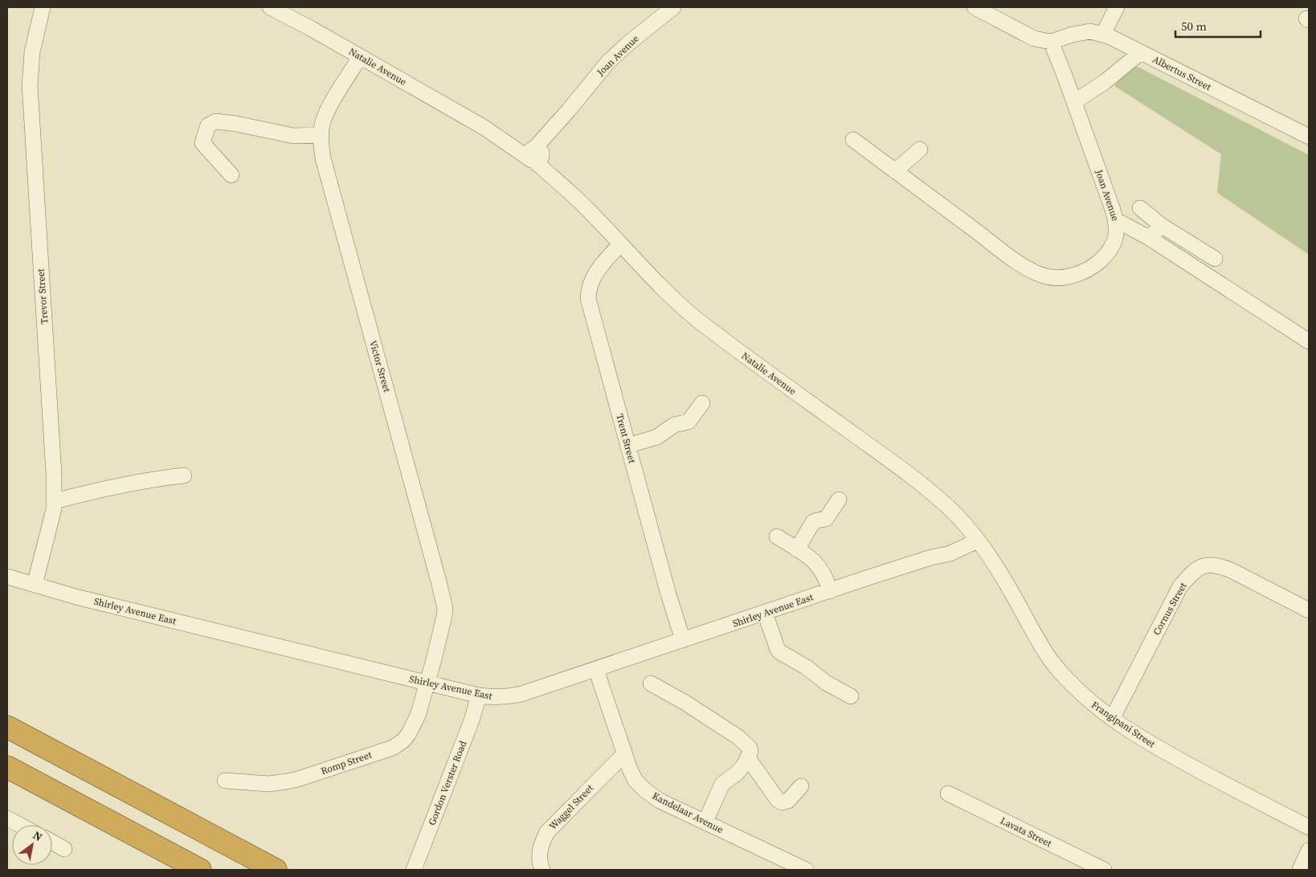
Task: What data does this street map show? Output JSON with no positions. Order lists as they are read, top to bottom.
{
  "streets": {
    "street": [
      "Joan Avenue",
      "Natalie Avenue",
      "Albertus Street",
      "Trevor Street",
      "Victor Street",
      "Trent Street",
      "Cornus Street",
      "Shirley Avenue East",
      "Frangipani Street",
      "Romp Street",
      "Gordon Verster Road",
      "Waggel Street",
      "Kandelaar Avenue",
      "Lavata Street"
    ]
  },
  "crossings": [
    ["Joan Avenue", "Natalie Avenue"],
    ["Joan Avenue", "Albertus Street"],
    ["Natalie Avenue", "Victor Street"],
    ["Natalie Avenue", "Trent Street"],
    ["Natalie Avenue", "Shirley Avenue East"],
    ["Natalie Avenue", "Frangipani Street"],
    ["Trevor Street", "Shirley Avenue East"],
    ["Victor Street", "Shirley Avenue East"],
    ["Victor Street", "Romp Street"],
    ["Trent Street", "Shirley Avenue East"],
    ["Cornus Street", "Frangipani Street"],
    ["Shirley Avenue East", "Frangipani Street"],
    ["Shirley Avenue East", "Romp Street"],
    ["Shirley Avenue East", "Gordon Verster Road"],
    ["Shirley Avenue East", "Kandelaar Avenue"],
    ["Waggel Street", "Kandelaar Avenue"]
  ],
  "scale_bar": "50 m",
  "north": "top right"
}
